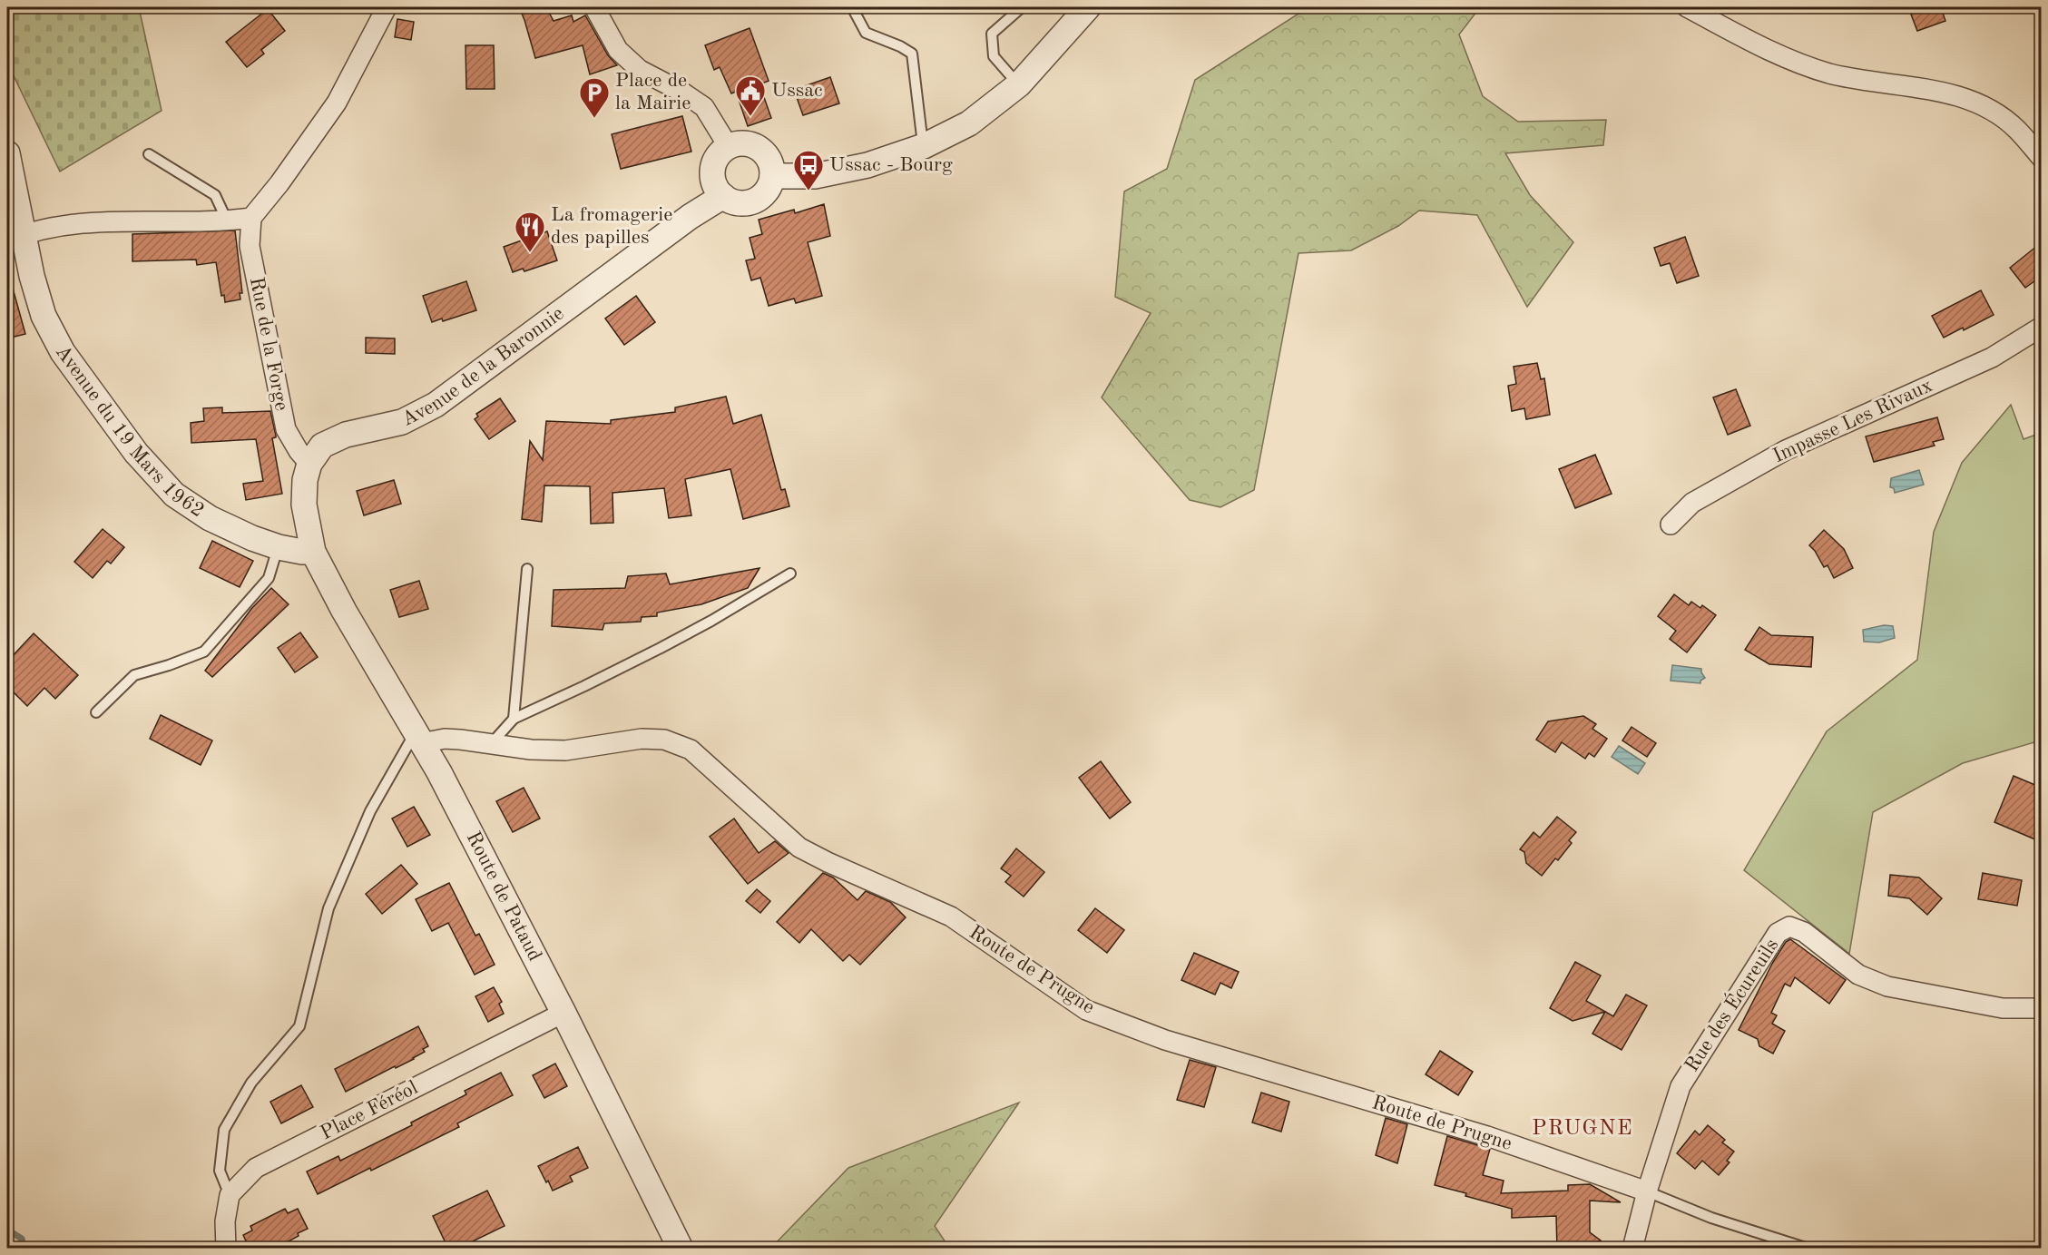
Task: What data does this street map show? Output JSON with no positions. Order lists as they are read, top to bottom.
{
  "streets": {
    "street": [
      "Rue de la Forge",
      "Avenue de la Baronnie",
      "Impasse Les Rivaux",
      "Avenue du 19 Mars 1962",
      "Route de Pataud",
      "Route de Prugne",
      "Rue des Écureuils",
      "Place Féréol"
    ]
  },
  "crossings": [
    ["Rue de la Forge", "Avenue de la Baronnie"],
    ["Avenue du 19 Mars 1962", "Route de Pataud"],
    ["Route de Pataud", "Route de Prugne"],
    ["Route de Pataud", "Place Féréol"],
    ["Route de Prugne", "Rue des Écureuils"]
  ],
  "districts": ["PRUGNE"],
  "places": {
    "public building": ["Ussac"],
    "parking": ["Place de la Mairie"],
    "bus stop": ["Ussac - Bourg"],
    "restaurant": ["La fromagerie des papilles"]
  }
}
